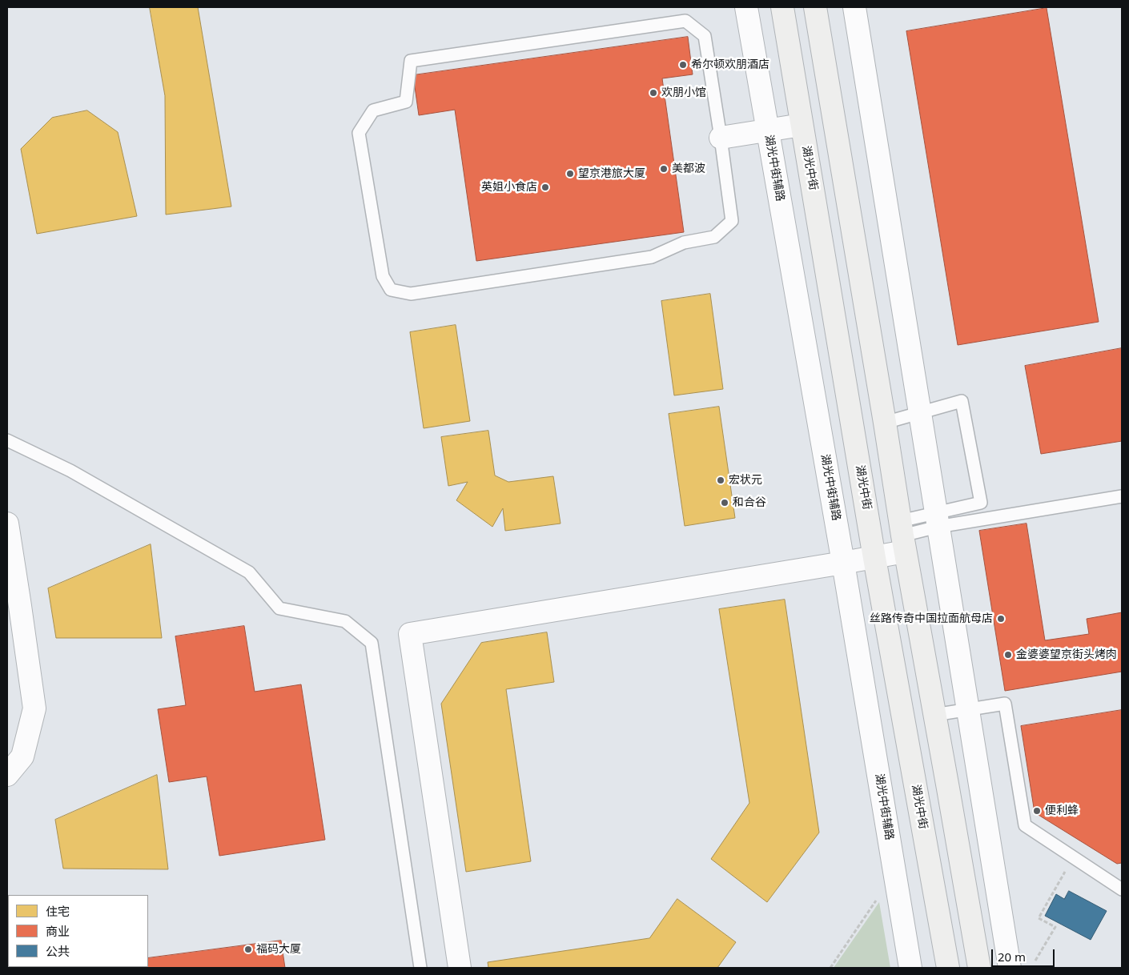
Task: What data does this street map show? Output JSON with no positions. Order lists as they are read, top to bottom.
{
  "streets": {
    "main road": ["湖光中街"],
    "street": ["湖光中街辅路"]
  },
  "places": [
    "希尔顿欢朋酒店",
    "欢朋小馆",
    "美都波",
    "望京港旅大厦",
    "英姐小食店",
    "宏状元",
    "和合谷",
    "丝路传奇中国拉面航母店",
    "金婆婆望京街头烤肉",
    "便利蜂",
    "福码大厦"
  ],
  "legend": ["住宅", "商业", "公共"],
  "scale_bar": "20 m"
}
